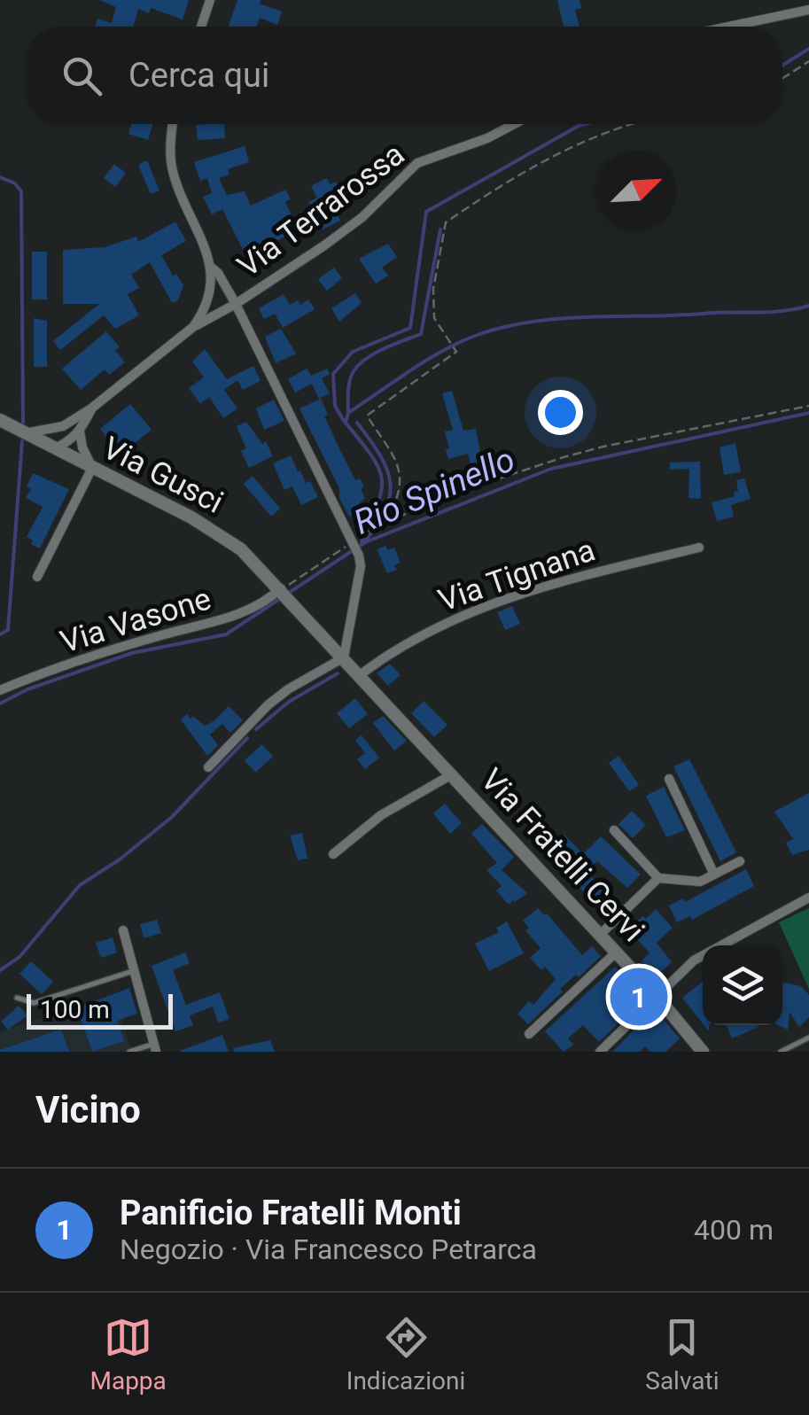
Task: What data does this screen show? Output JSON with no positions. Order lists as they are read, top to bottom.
{
  "streets": {
    "street": [
      "Via Terrarossa",
      "Via Gusci",
      "Via Tignana",
      "Via Vasone",
      "Via Fratelli Cervi"
    ]
  },
  "crossings": [
    ["Via Terrarossa", "Via Gusci"],
    ["Via Terrarossa", "Via Fratelli Cervi"],
    ["Via Gusci", "Via Vasone"],
    ["Via Gusci", "Via Fratelli Cervi"],
    ["Via Tignana", "Via Fratelli Cervi"],
    ["Via Vasone", "Via Fratelli Cervi"]
  ],
  "water": ["Rio Spinello"],
  "scale_bar": "100 m",
  "north": "top right",
  "page": {
    "search": "Cerca qui",
    "pins": "1",
    "scale": "100 m",
    "heading": "Vicino",
    "list": [
      {
        "mark": "1",
        "name": "Panificio Fratelli Monti",
        "note": "Negozio · Via Francesco Petrarca",
        "value": "400 m"
      }
    ],
    "nav": ["Mappa", "Indicazioni", "Salvati"]
  }
}
